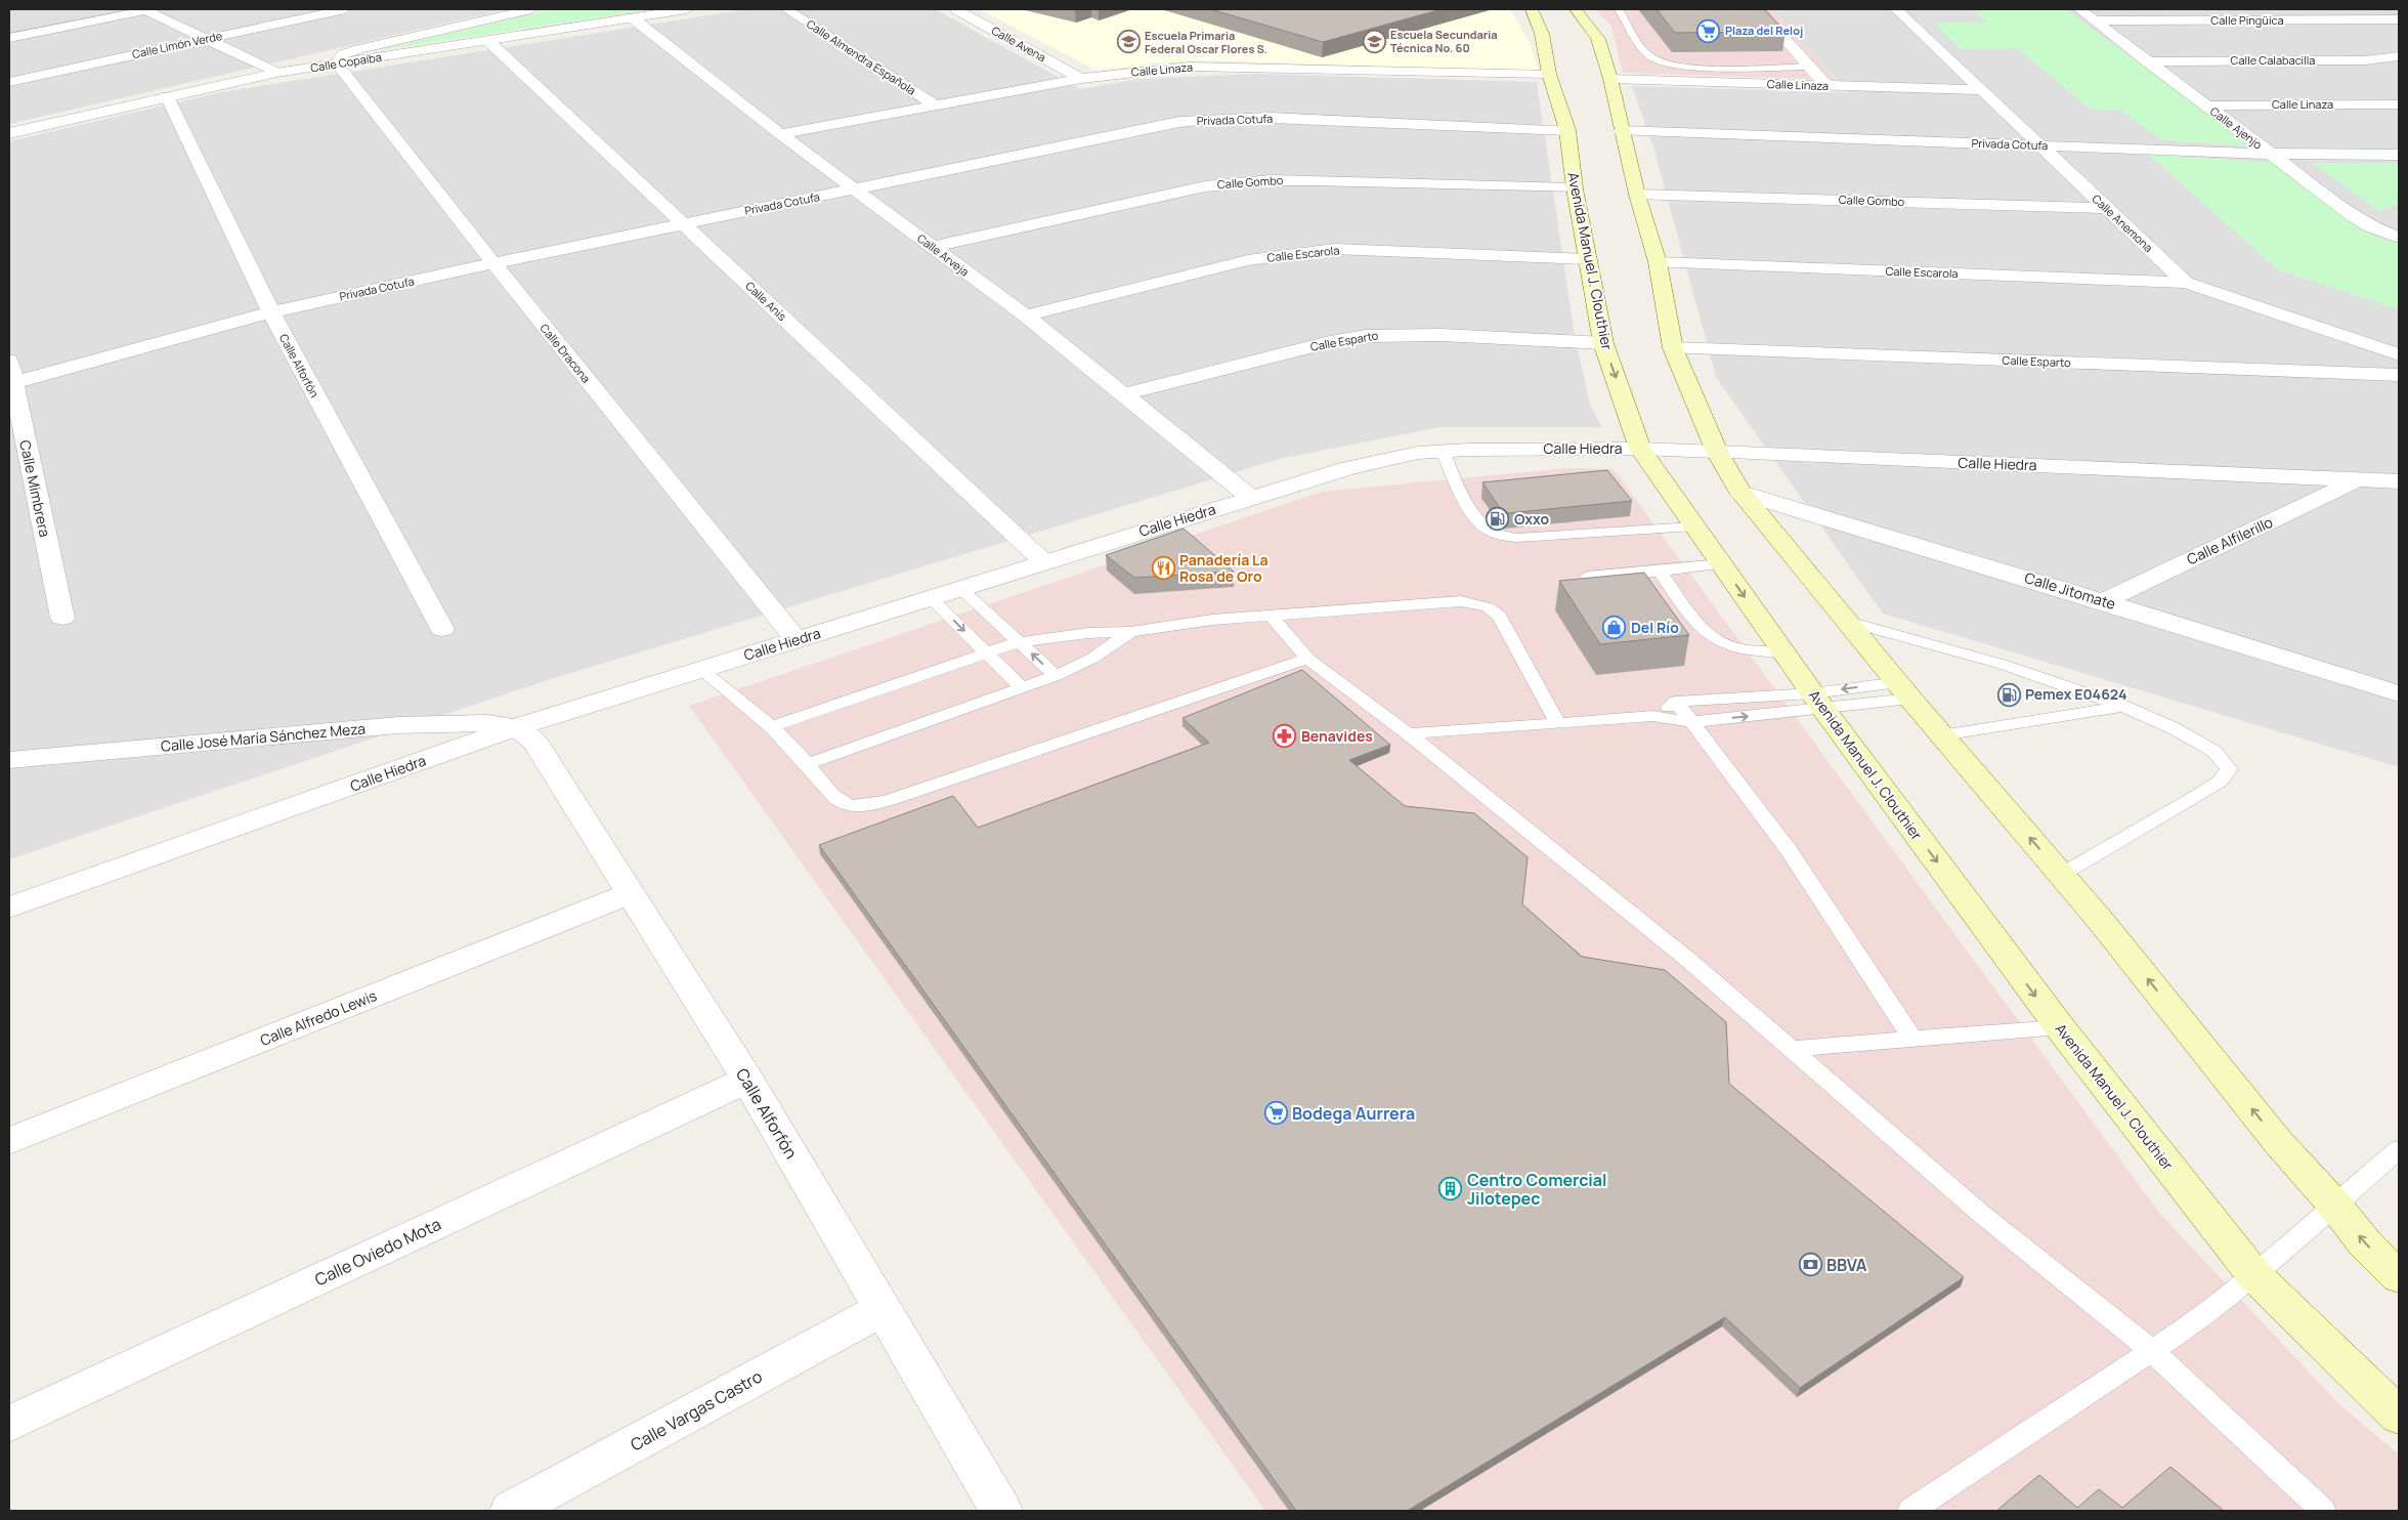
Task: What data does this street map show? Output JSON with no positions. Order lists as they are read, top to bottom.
{
  "streets": {
    "main road": ["Avenida Manuel J. Clouthier"],
    "street": [
      "Calle Pingüica",
      "Calle Avena",
      "Calle Limón Verde",
      "Calle Almendra Española",
      "Calle Calabacilla",
      "Calle Copaiba",
      "Calle Linaza",
      "Privada Cotufa",
      "Calle Ajenjo",
      "Calle Gombo",
      "Calle Anemona",
      "Calle Escarola",
      "Calle Arveja",
      "Calle Anís",
      "Calle Esparto",
      "Calle Dracona",
      "Calle Alforfón",
      "Calle Hiedra",
      "Calle Mimbrera",
      "Calle Alfilerillo",
      "Calle Jitomate",
      "Calle José María Sánchez Meza",
      "Calle Alfredo Lewis",
      "Calle Oviedo Mota",
      "Calle Vargas Castro"
    ]
  },
  "crossings": [
    ["Calle Pingüica", "Calle Ajenjo"],
    ["Calle Avena", "Calle Linaza"],
    ["Calle Almendra Española", "Calle Linaza"],
    ["Calle Calabacilla", "Calle Ajenjo"],
    ["Calle Copaiba", "Calle Arveja"],
    ["Calle Copaiba", "Calle Anís"],
    ["Calle Copaiba", "Calle Dracona"],
    ["Calle Copaiba", "Calle Alforfón"],
    ["Calle Linaza", "Calle Ajenjo"],
    ["Calle Linaza", "Calle Anemona"],
    ["Calle Linaza", "Calle Arveja"],
    ["Calle Linaza", "Avenida Manuel J. Clouthier"],
    ["Privada Cotufa", "Calle Ajenjo"],
    ["Privada Cotufa", "Calle Anemona"],
    ["Privada Cotufa", "Calle Arveja"],
    ["Privada Cotufa", "Avenida Manuel J. Clouthier"],
    ["Privada Cotufa", "Calle Anís"],
    ["Privada Cotufa", "Calle Dracona"],
    ["Privada Cotufa", "Calle Alforfón"],
    ["Privada Cotufa", "Calle Mimbrera"],
    ["Calle Gombo", "Calle Anemona"],
    ["Calle Gombo", "Calle Arveja"],
    ["Calle Gombo", "Avenida Manuel J. Clouthier"],
    ["Calle Anemona", "Calle Escarola"],
    ["Calle Escarola", "Calle Arveja"],
    ["Calle Escarola", "Avenida Manuel J. Clouthier"],
    ["Calle Arveja", "Calle Esparto"],
    ["Calle Arveja", "Calle Hiedra"],
    ["Avenida Manuel J. Clouthier", "Calle Esparto"],
    ["Avenida Manuel J. Clouthier", "Calle Hiedra"],
    ["Calle Anís", "Calle Hiedra"],
    ["Calle Dracona", "Calle Hiedra"],
    ["Calle Alforfón", "Calle Hiedra"],
    ["Calle Alforfón", "Calle José María Sánchez Meza"],
    ["Calle Alforfón", "Calle Alfredo Lewis"],
    ["Calle Alforfón", "Calle Oviedo Mota"],
    ["Calle Alforfón", "Calle Vargas Castro"],
    ["Calle Hiedra", "Calle Alfilerillo"],
    ["Calle Hiedra", "Calle José María Sánchez Meza"],
    ["Calle Alfilerillo", "Calle Jitomate"]
  ],
  "places": {
    "supermarket": ["Plaza del Reloj", "Bodega Aurrera"],
    "school or university": ["Escuela Secundaria Técnica No. 60", "Escuela Primaria Federal Oscar Flores S."],
    "fuel station": ["Oxxo", "Pemex E04624"],
    "restaurant": ["Panadería La Rosa de Oro"],
    "shop": ["Del Río"],
    "pharmacy": ["Benavides"],
    "building": ["Centro Comercial Jilotepec"],
    "bank": ["BBVA"]
  }
}
